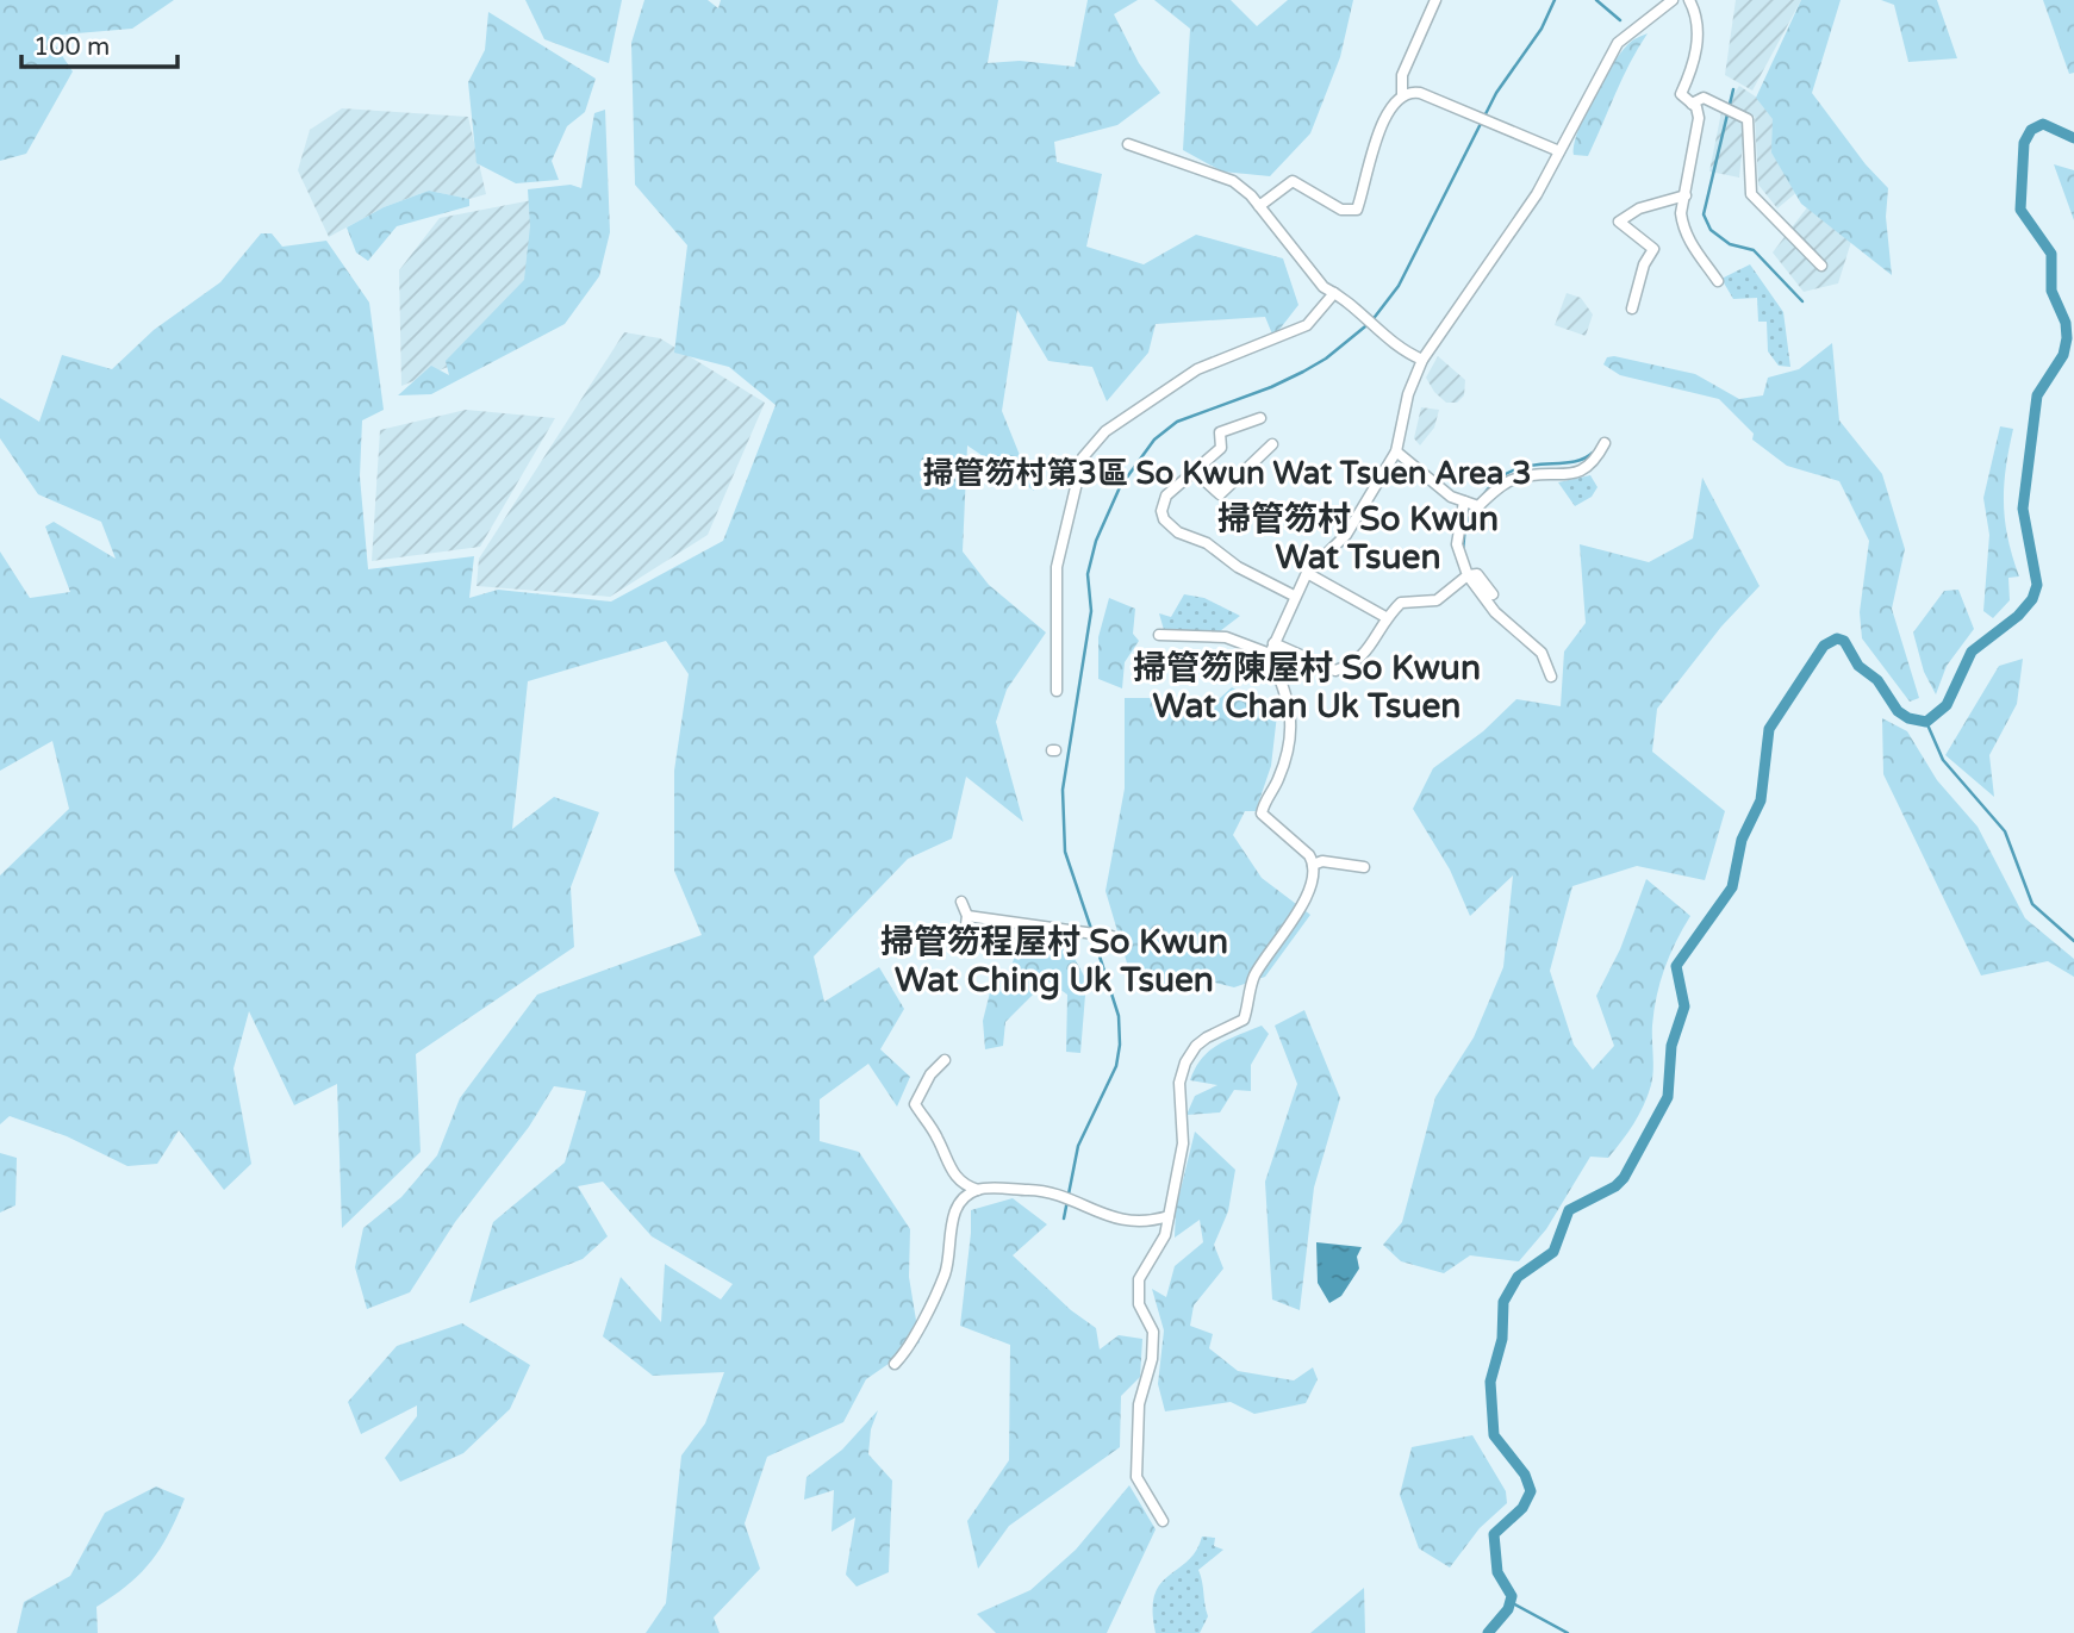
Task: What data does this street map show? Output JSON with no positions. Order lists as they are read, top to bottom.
{
  "districts": [
    "掃管笏村第3區 So Kwun Wat Tsuen Area 3",
    "掃管笏村 So Kwun Wat Tsuen",
    "掃管笏陳屋村 So Kwun Wat Chan Uk Tsuen",
    "掃管笏程屋村 So Kwun Wat Ching Uk Tsuen"
  ],
  "scale_bar": "100 m"
}
